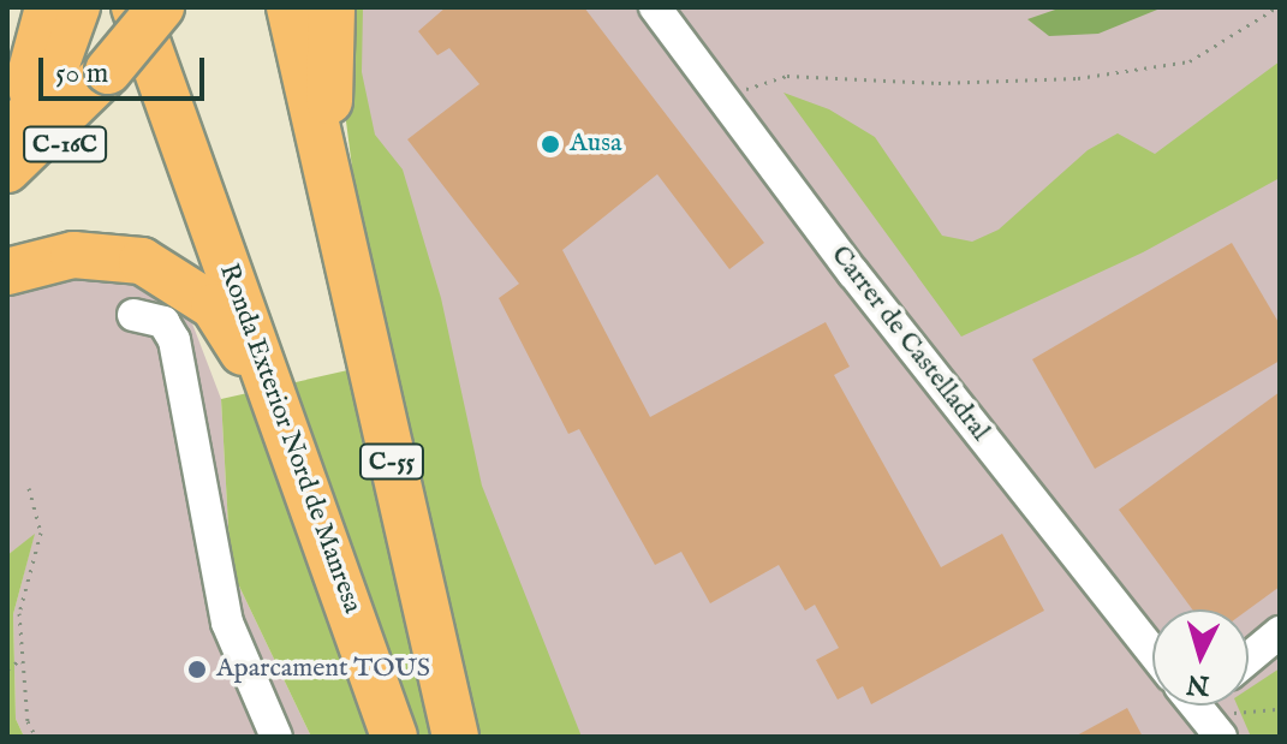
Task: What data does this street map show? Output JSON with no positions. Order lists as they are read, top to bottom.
{
  "streets": {
    "highway": ["Ronda Exterior Nord de Manresa", "C-55"],
    "main road": ["C-16C"],
    "street": ["Carrer de Castelladral"]
  },
  "places": ["Ausa", "Aparcament TOUS"],
  "scale_bar": "50 m",
  "north": "bottom"
}
